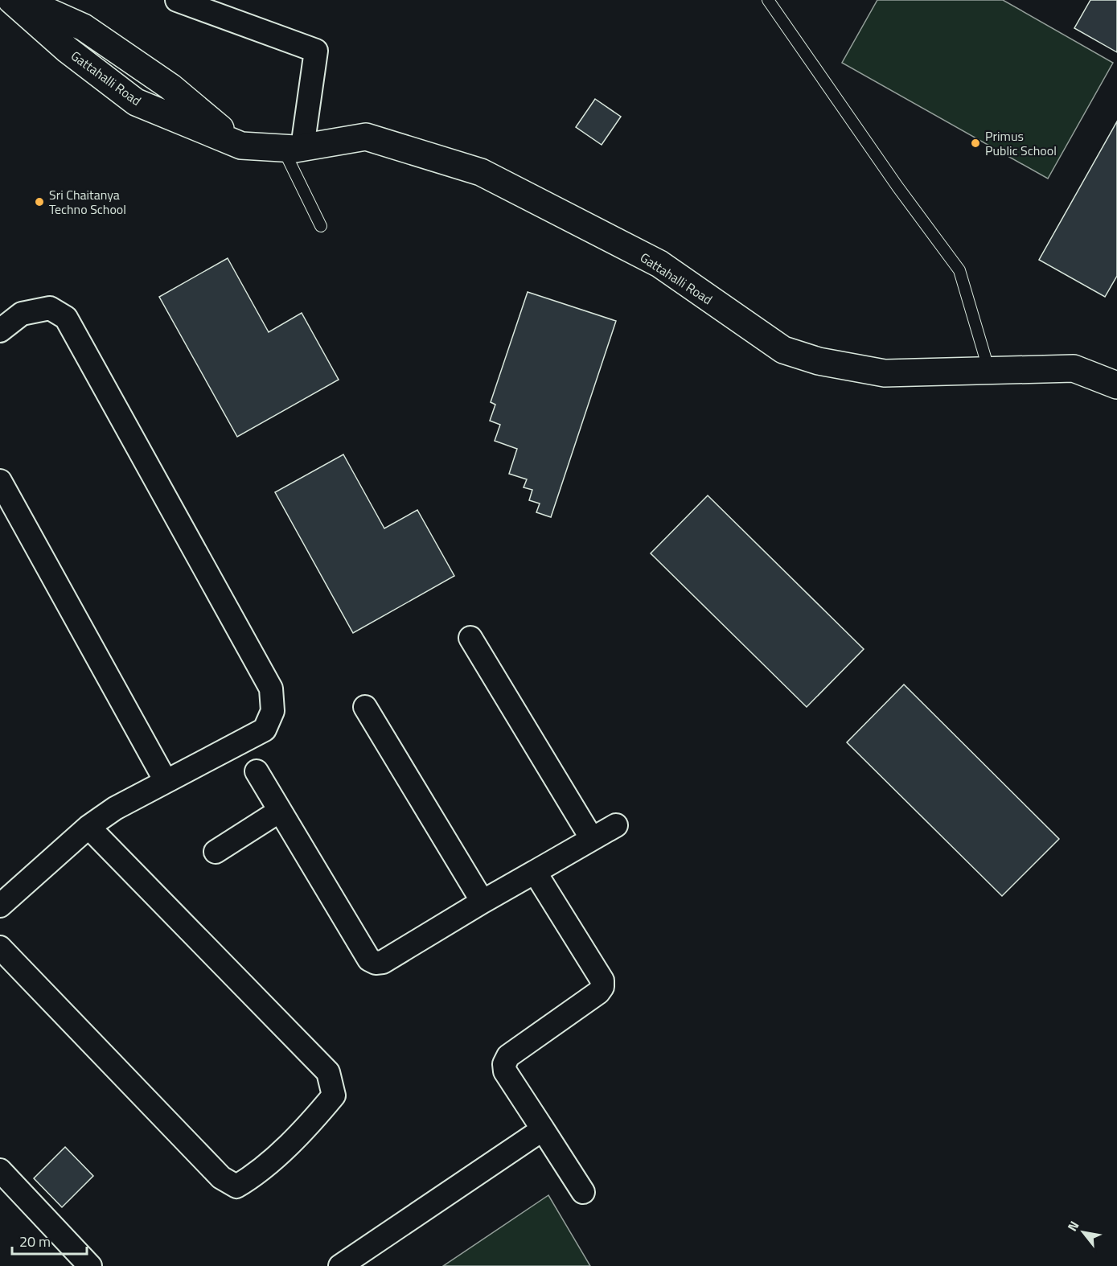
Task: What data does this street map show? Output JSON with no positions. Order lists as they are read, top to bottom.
{
  "streets": {
    "main road": ["Gattahalli Road"]
  },
  "places": ["Primus Public School", "Sri Chaitanya Techno School"],
  "scale_bar": "20 m",
  "north": "top left"
}
